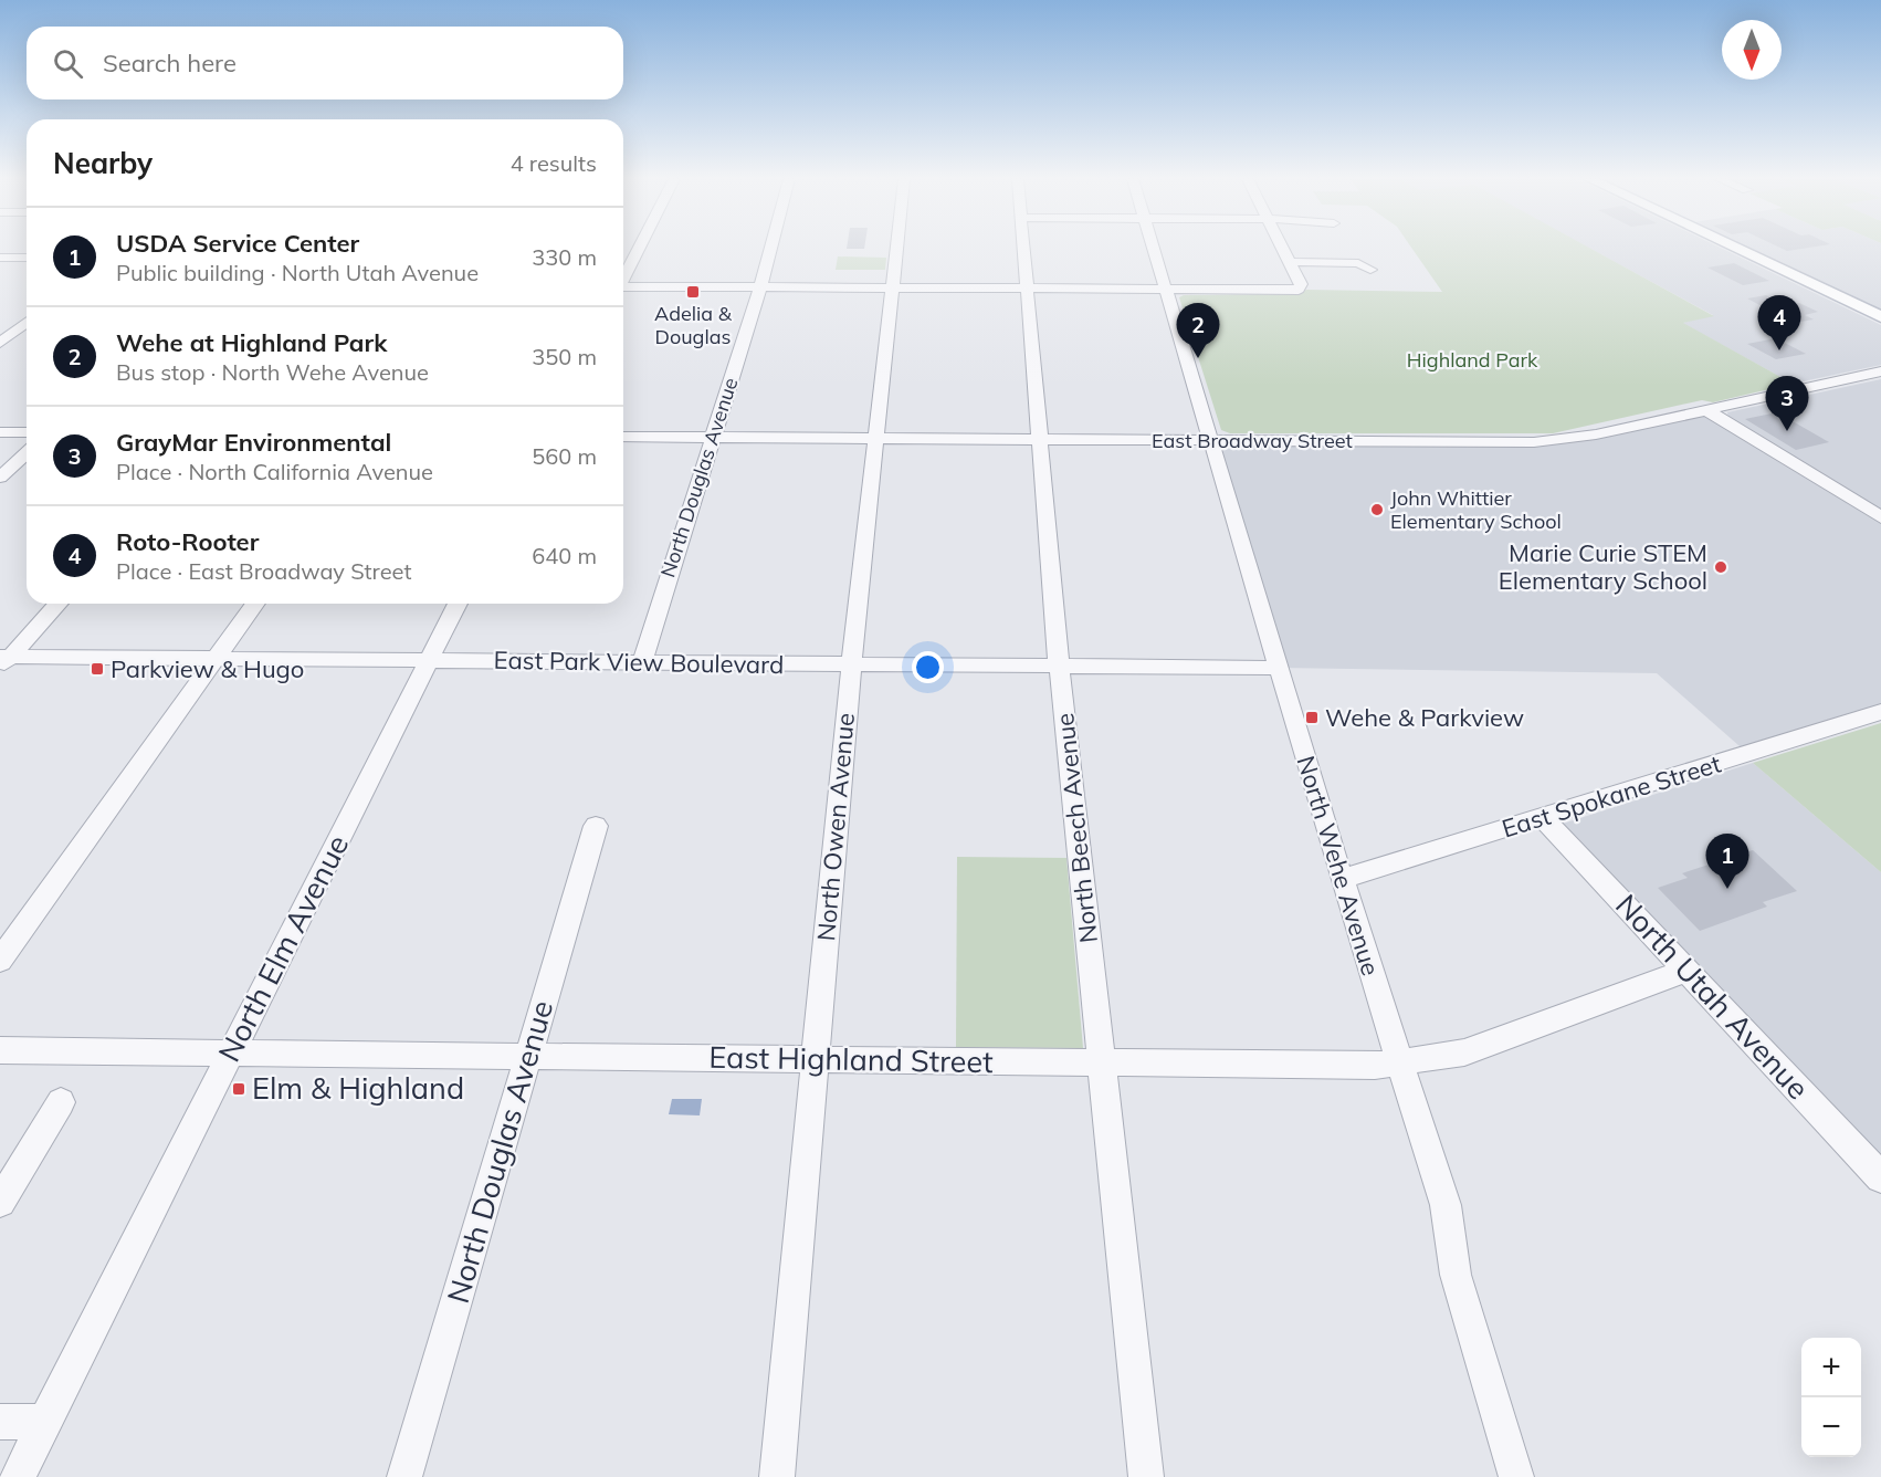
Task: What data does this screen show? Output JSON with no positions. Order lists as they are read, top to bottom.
{
  "streets": {
    "street": [
      "East Broadway Street",
      "North Douglas Avenue",
      "East Park View Boulevard",
      "East Spokane Street",
      "North Owen Avenue",
      "North Beech Avenue",
      "North Wehe Avenue",
      "North Elm Avenue",
      "North Utah Avenue",
      "East Highland Street"
    ]
  },
  "crossings": [
    ["East Broadway Street", "North Douglas Avenue"],
    ["East Broadway Street", "North Owen Avenue"],
    ["East Broadway Street", "North Beech Avenue"],
    ["East Broadway Street", "North Wehe Avenue"],
    ["North Douglas Avenue", "East Park View Boulevard"],
    ["North Douglas Avenue", "East Highland Street"],
    ["East Park View Boulevard", "North Owen Avenue"],
    ["East Park View Boulevard", "North Beech Avenue"],
    ["East Park View Boulevard", "North Wehe Avenue"],
    ["East Park View Boulevard", "North Elm Avenue"],
    ["East Spokane Street", "North Wehe Avenue"],
    ["East Spokane Street", "North Utah Avenue"],
    ["North Owen Avenue", "East Highland Street"],
    ["North Beech Avenue", "East Highland Street"],
    ["North Wehe Avenue", "East Highland Street"],
    ["North Elm Avenue", "East Highland Street"],
    ["North Utah Avenue", "East Highland Street"]
  ],
  "parks": ["Highland Park"],
  "places": {
    "transit": [
      "Adelia & Douglas",
      "Parkview & Hugo",
      "Wehe & Parkview",
      "Elm & Highland"
    ],
    "other": ["John Whittier Elementary School", "Marie Curie STEM Elementary School"]
  },
  "north": "bottom",
  "page": {
    "search": "Search here",
    "heading": ["Nearby", "4 results"],
    "list": [
      {
        "mark": "1",
        "name": "USDA Service Center",
        "note": "Public building · North Utah Avenue",
        "value": "330 m"
      },
      {
        "mark": "2",
        "name": "Wehe at Highland Park",
        "note": "Bus stop · North Wehe Avenue",
        "value": "350 m"
      },
      {
        "mark": "3",
        "name": "GrayMar Environmental",
        "note": "Place · North California Avenue",
        "value": "560 m"
      },
      {
        "mark": "4",
        "name": "Roto-Rooter",
        "note": "Place · East Broadway Street",
        "value": "640 m"
      }
    ],
    "pins": [
      "4",
      "2",
      "3",
      "1"
    ],
    "map_buttons": ["+", "−"]
  }
}
